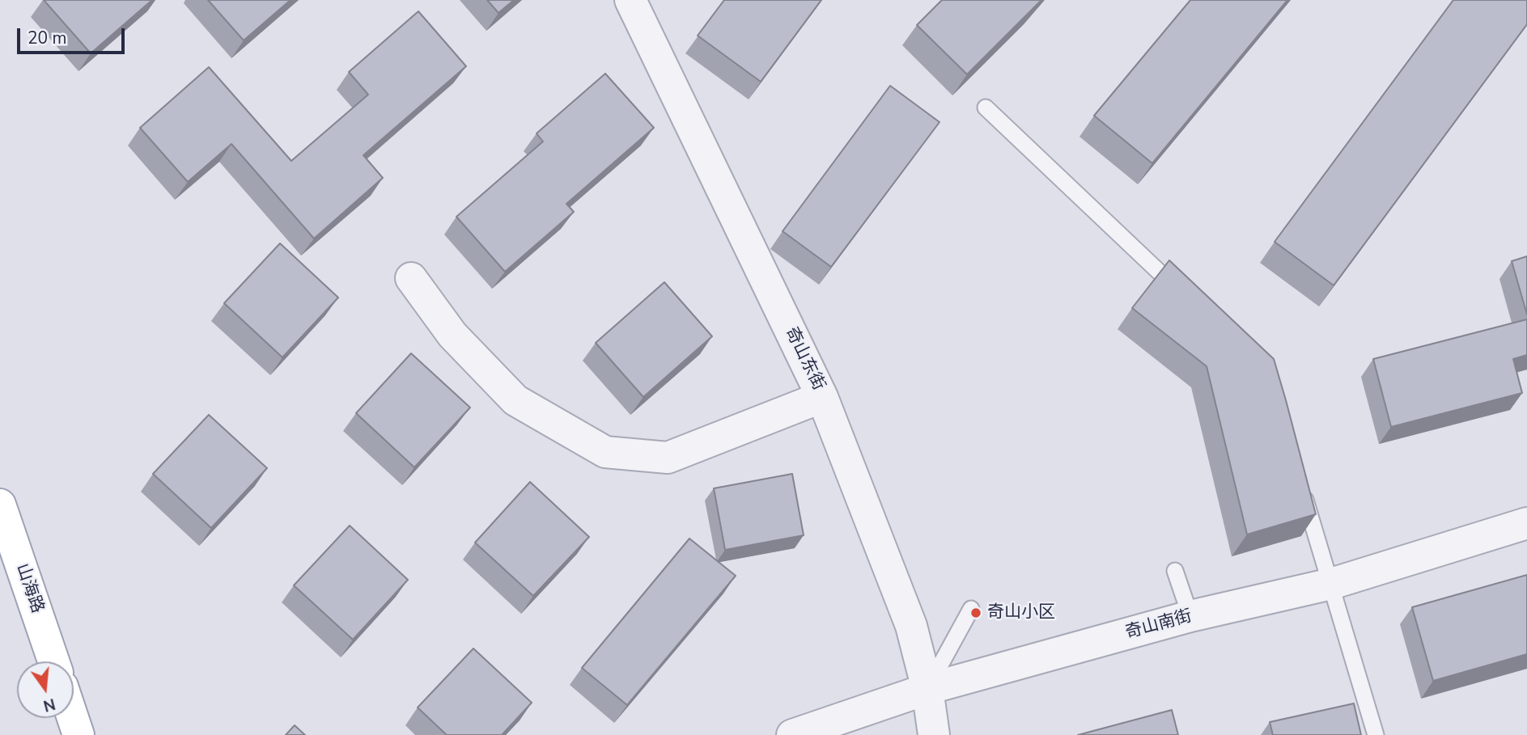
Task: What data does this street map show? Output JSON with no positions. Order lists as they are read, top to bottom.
{
  "streets": {
    "main road": ["山海路"],
    "street": ["奇山东街", "奇山南街"]
  },
  "crossings": [
    ["奇山东街", "奇山南街"]
  ],
  "places": ["奇山小区"],
  "scale_bar": "20 m",
  "north": "bottom"
}
